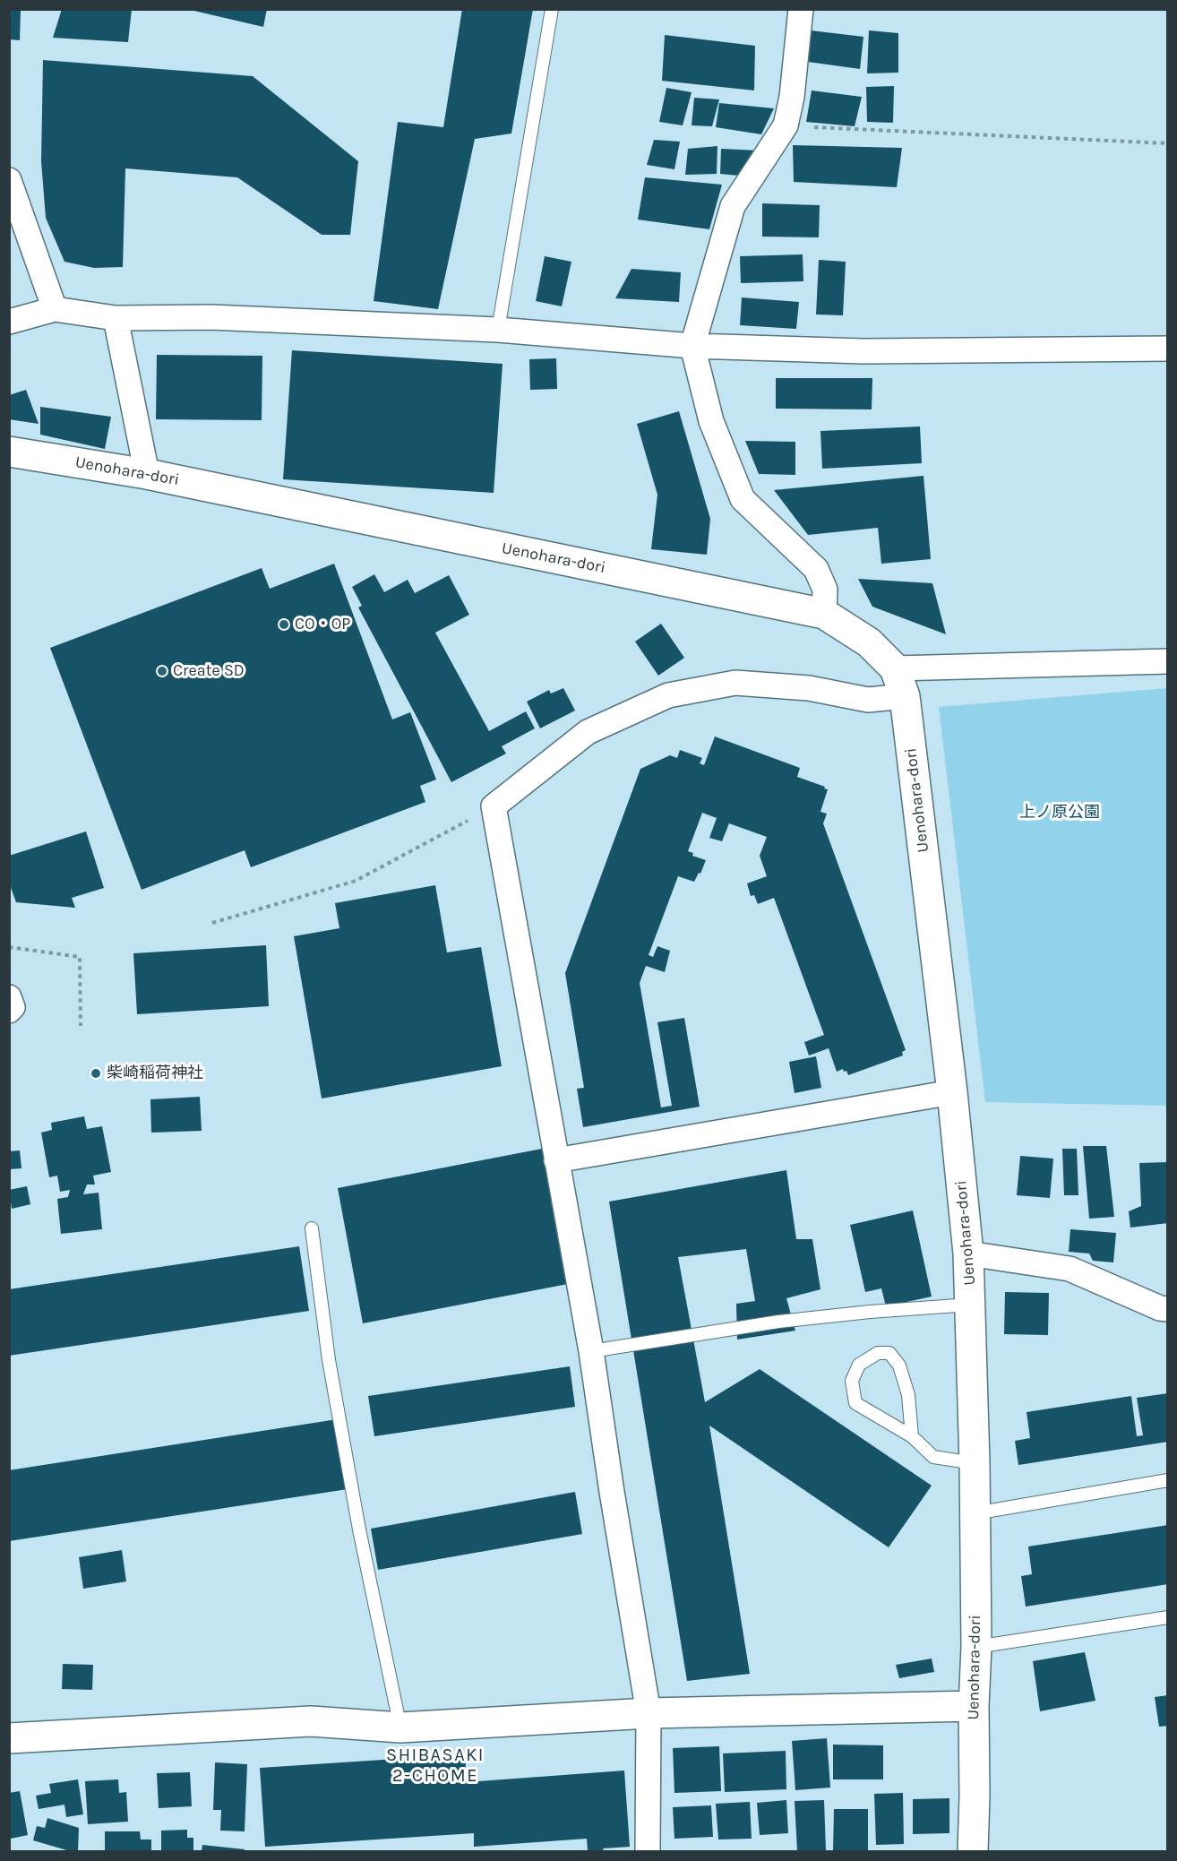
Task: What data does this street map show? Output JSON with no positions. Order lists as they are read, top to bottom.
{
  "streets": {
    "street": ["Uenohara-dori"]
  },
  "districts": ["SHIBASAKI 2-CHOME"],
  "parks": ["上ノ原公園"],
  "places": ["CO・OP", "Create SD", "柴崎稲荷神社"]
}
